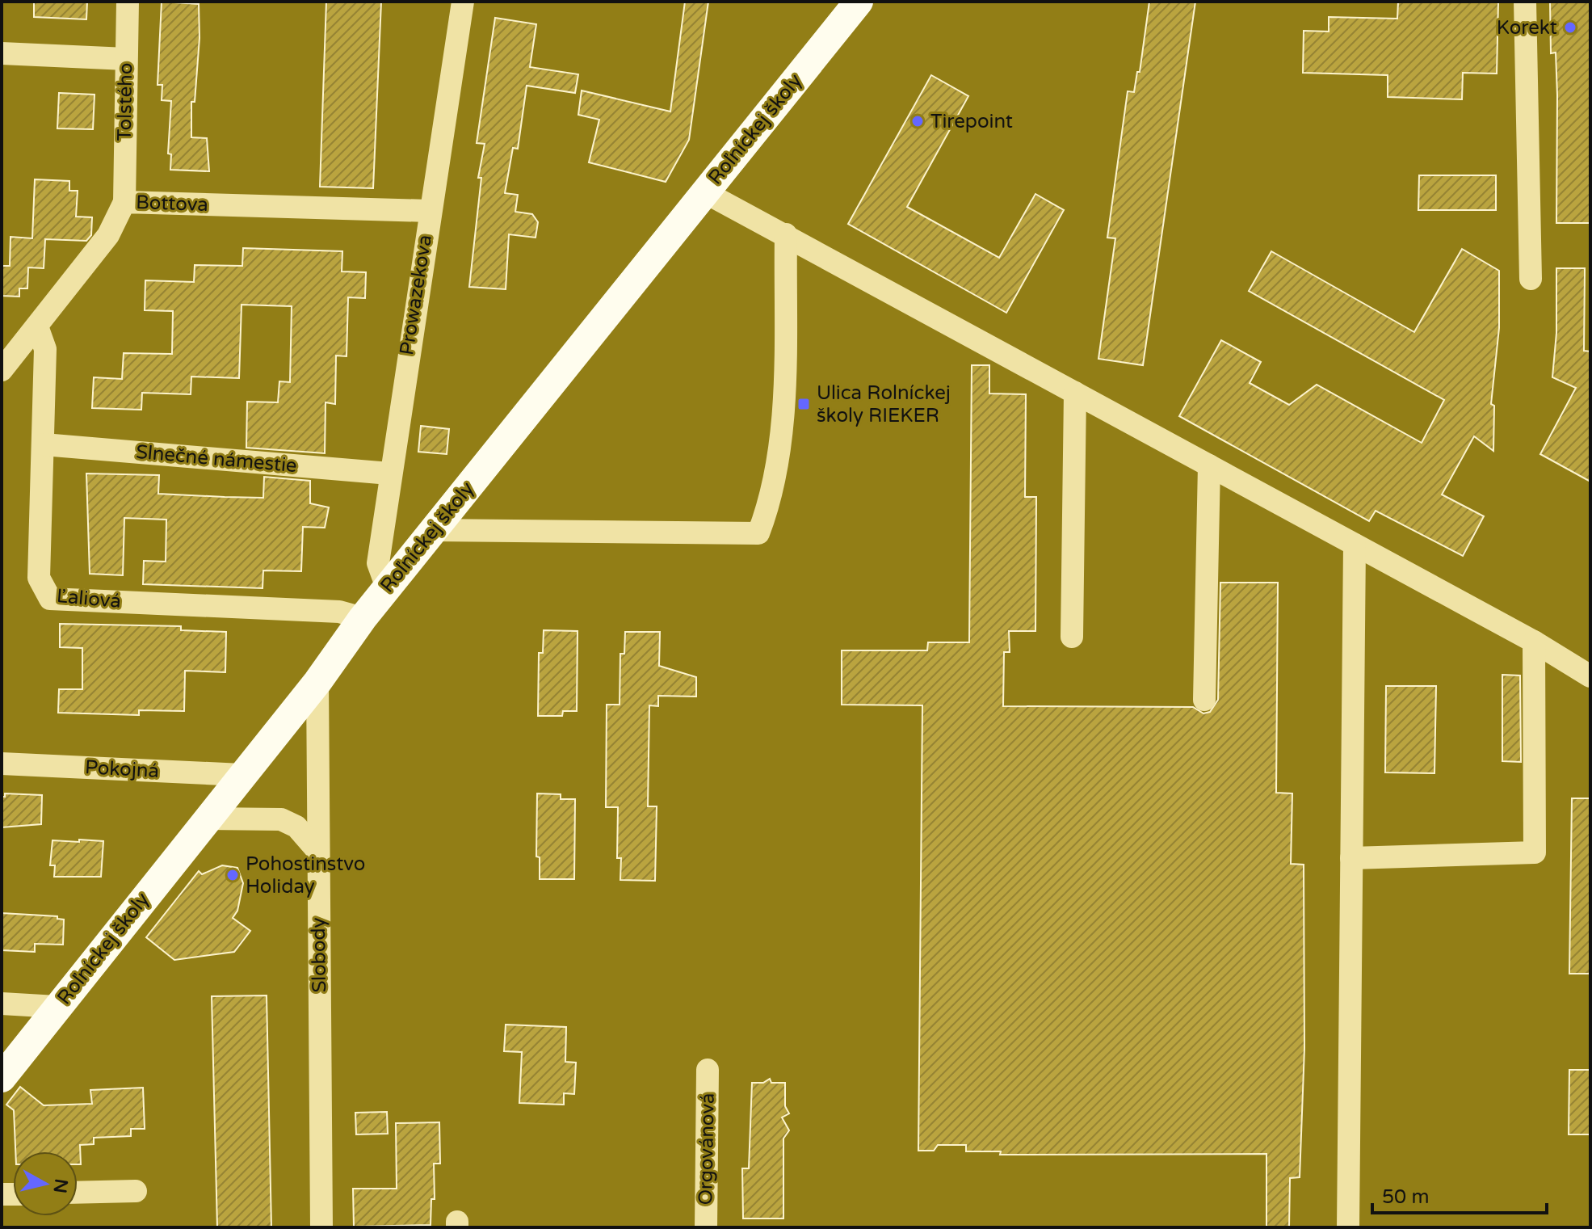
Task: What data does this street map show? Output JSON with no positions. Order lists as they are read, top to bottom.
{
  "streets": {
    "main road": ["Roľníckej školy"],
    "street": [
      "Tolstého",
      "Bottova",
      "Prowazekova",
      "Slnečné námestie",
      "Ľaliová",
      "Pokojná",
      "Slobody",
      "Orgovánová"
    ]
  },
  "crossings": [
    ["Tolstého", "Bottova"],
    ["Roľníckej školy", "Prowazekova"],
    ["Roľníckej školy", "Ľaliová"],
    ["Roľníckej školy", "Pokojná"],
    ["Roľníckej školy", "Slobody"],
    ["Bottova", "Prowazekova"],
    ["Bottova", "Ľaliová"],
    ["Prowazekova", "Slnečné námestie"],
    ["Slnečné námestie", "Ľaliová"]
  ],
  "places": {
    "other": ["Korekt", "Tirepoint", "Pohostinstvo Holiday"],
    "transit": ["Ulica Rolníckej školy RIEKER"]
  },
  "scale_bar": "50 m",
  "north": "right"
}
